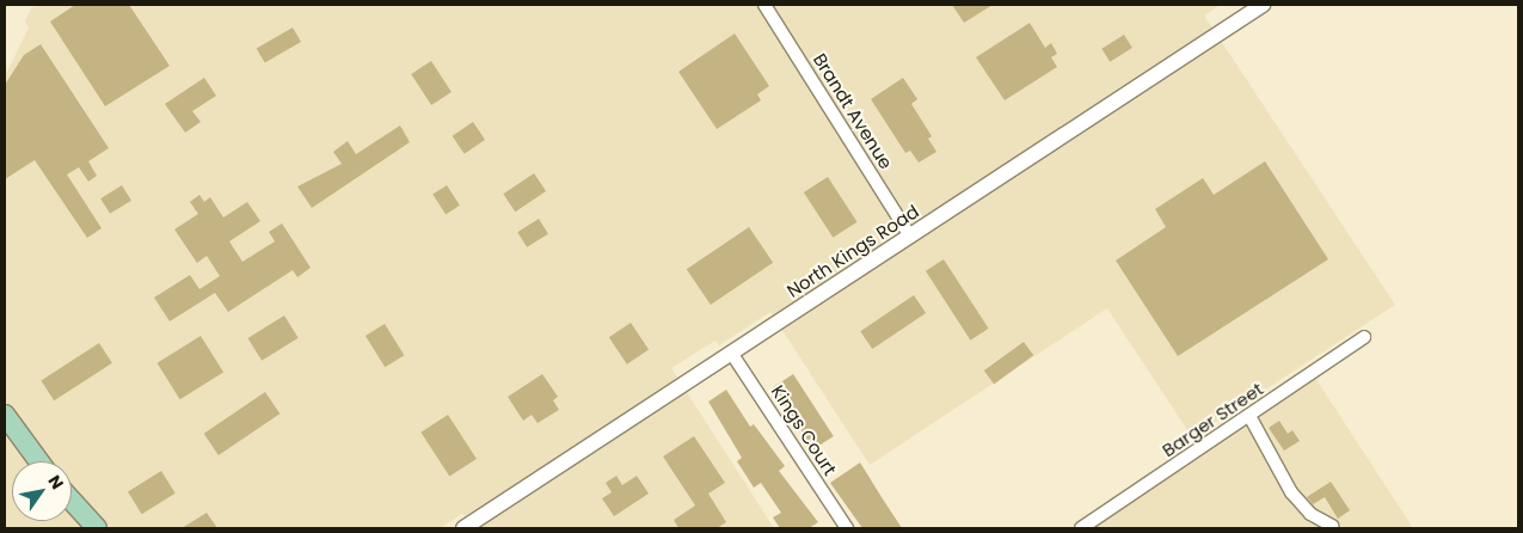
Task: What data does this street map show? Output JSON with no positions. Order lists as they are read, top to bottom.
{
  "streets": {
    "street": [
      "Brandt Avenue",
      "North Kings Road",
      "Barger Street",
      "Kings Court"
    ]
  },
  "crossings": [
    ["Brandt Avenue", "North Kings Road"],
    ["North Kings Road", "Kings Court"]
  ],
  "north": "top right"
}
